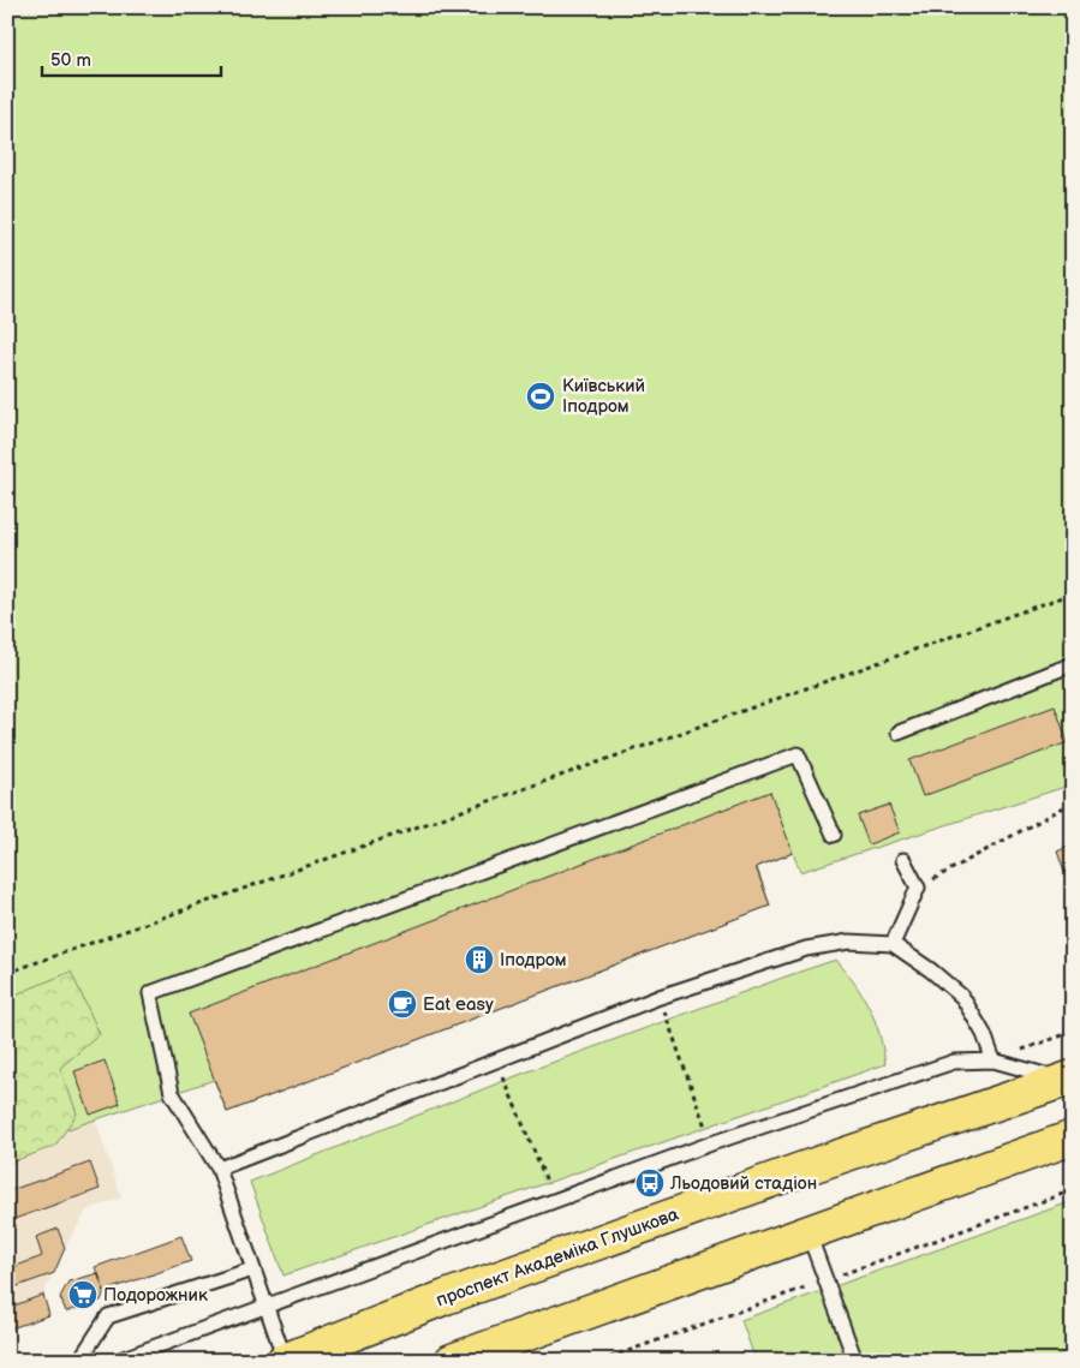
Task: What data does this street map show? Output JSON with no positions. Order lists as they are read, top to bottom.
{
  "streets": {
    "highway": ["проспект Академіка Глушкова"]
  },
  "places": {
    "sports": ["Київський Іподром"],
    "building": ["Іподром"],
    "cafe": ["Eat easy"],
    "bus stop": ["Льодовий стадіон"],
    "supermarket": ["Подорожник"]
  },
  "scale_bar": "50 m"
}
